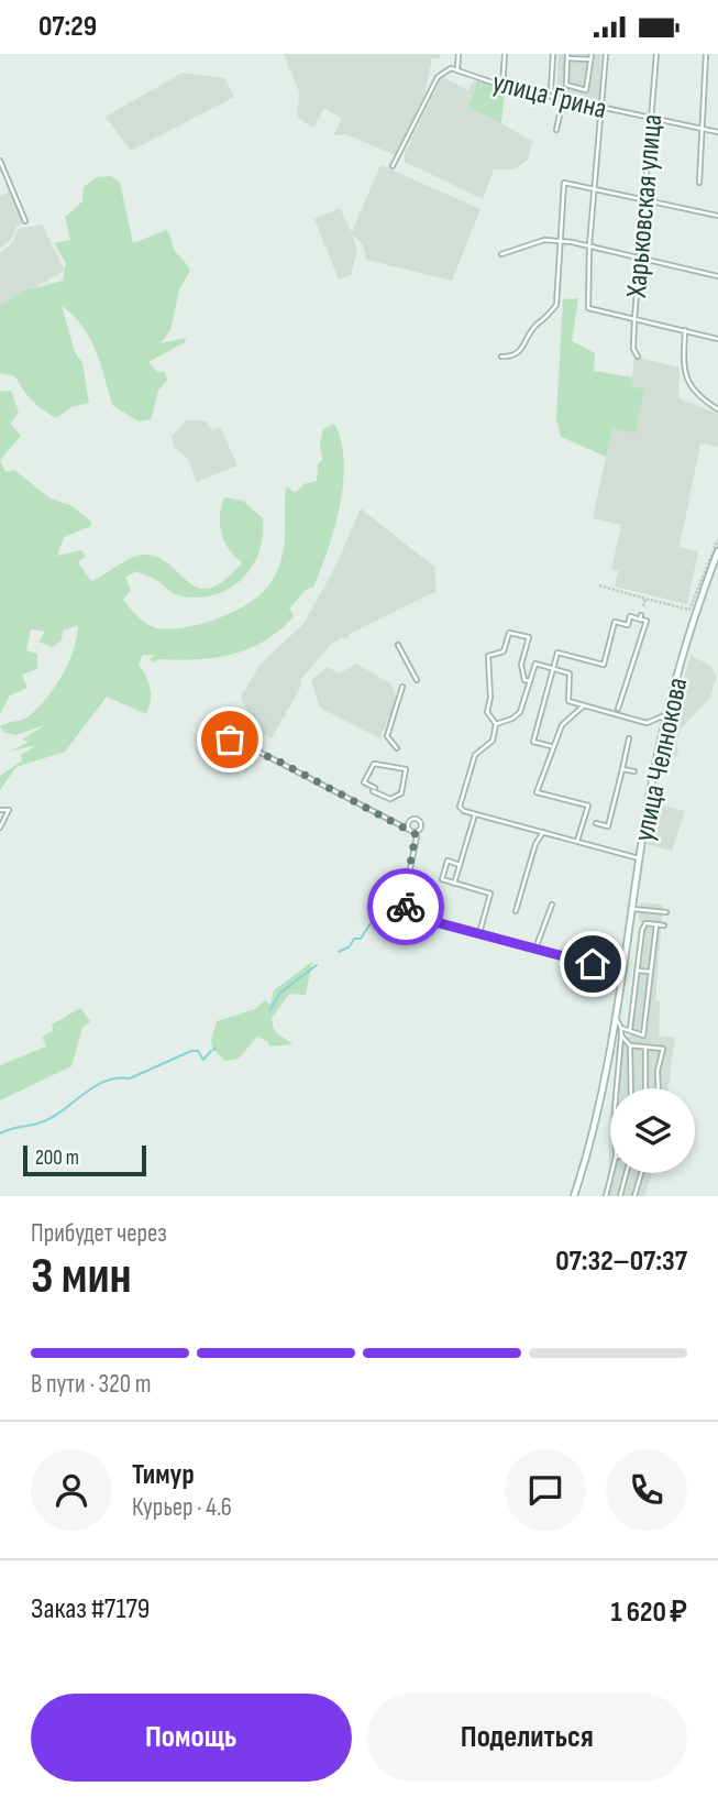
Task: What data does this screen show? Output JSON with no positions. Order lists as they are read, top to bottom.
{
  "streets": {
    "main road": ["улица Челнокова"],
    "street": ["улица Грина", "Харьковская улица"]
  },
  "crossings": [
    ["улица Грина", "Харьковская улица"]
  ],
  "scale_bar": "200 m",
  "page": {
    "status": "07:29",
    "scale": "200 m",
    "heading": ["3 мин", "Прибудет через", "07:32–07:37"],
    "panel": [
      "Тимур",
      "Курьер · 4.6",
      "Заказ #7179",
      "1 620 ₽"
    ],
    "bar": "В пути · 320 m",
    "buttons": ["Помощь", "Поделиться"]
  }
}
